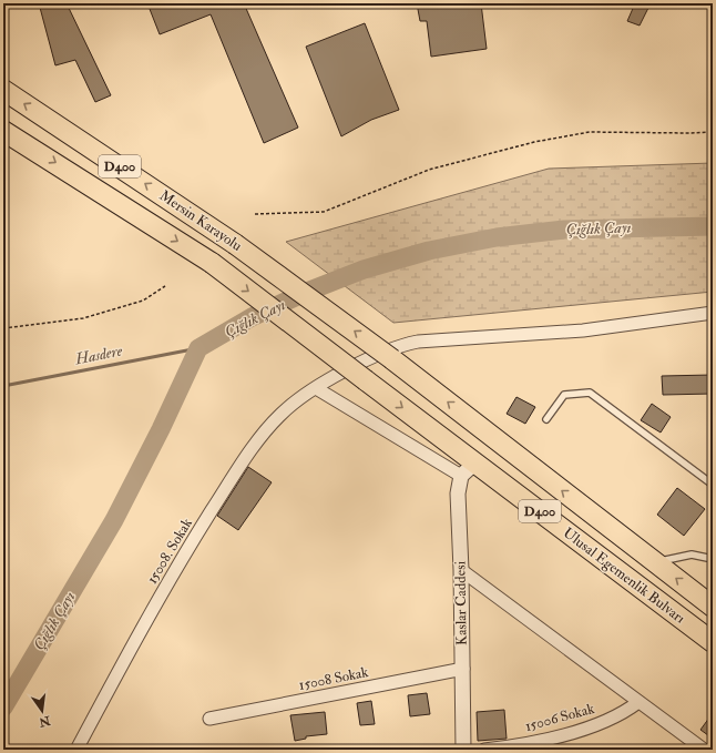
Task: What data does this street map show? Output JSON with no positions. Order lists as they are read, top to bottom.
{
  "streets": {
    "highway": ["D400", "Mersin Karayolu", "Ulusal Egemenlik Bulvarı"],
    "street": [
      "15008. Sokak",
      "Kaslar Caddesi",
      "15008 Sokak",
      "15006 Sokak"
    ]
  },
  "crossings": [
    ["Mersin Karayolu", "Ulusal Egemenlik Bulvarı"],
    ["Ulusal Egemenlik Bulvarı", "Kaslar Caddesi"],
    ["Kaslar Caddesi", "15008 Sokak"]
  ],
  "water": ["Çığlık Çayı", "Hasdere"],
  "north": "bottom"
}
